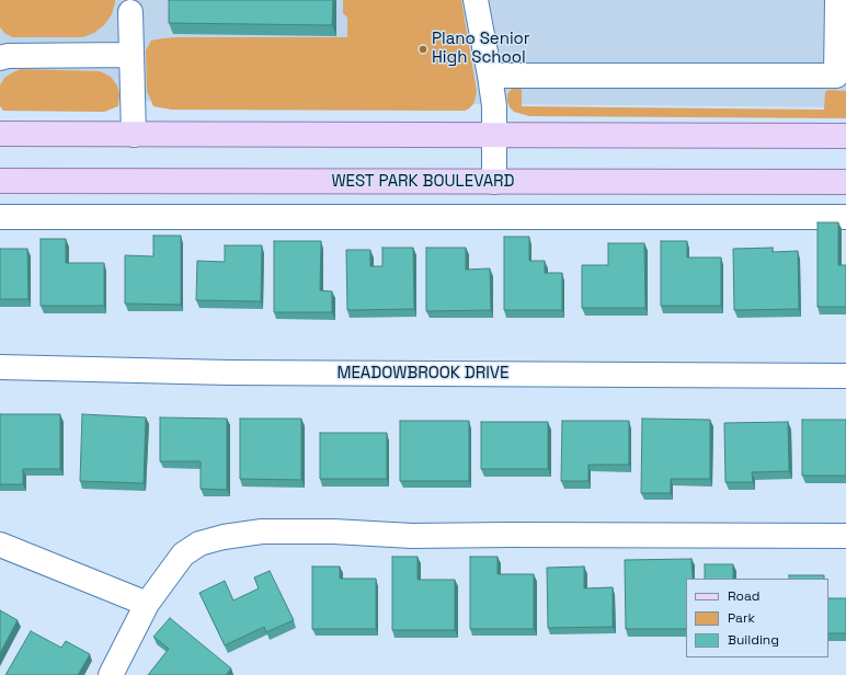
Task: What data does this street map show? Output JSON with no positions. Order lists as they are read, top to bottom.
{
  "streets": {
    "main road": ["WEST PARK BOULEVARD"],
    "street": ["MEADOWBROOK DRIVE"]
  },
  "places": ["Plano Senior High School"],
  "legend": ["Road", "Park", "Building"]
}
